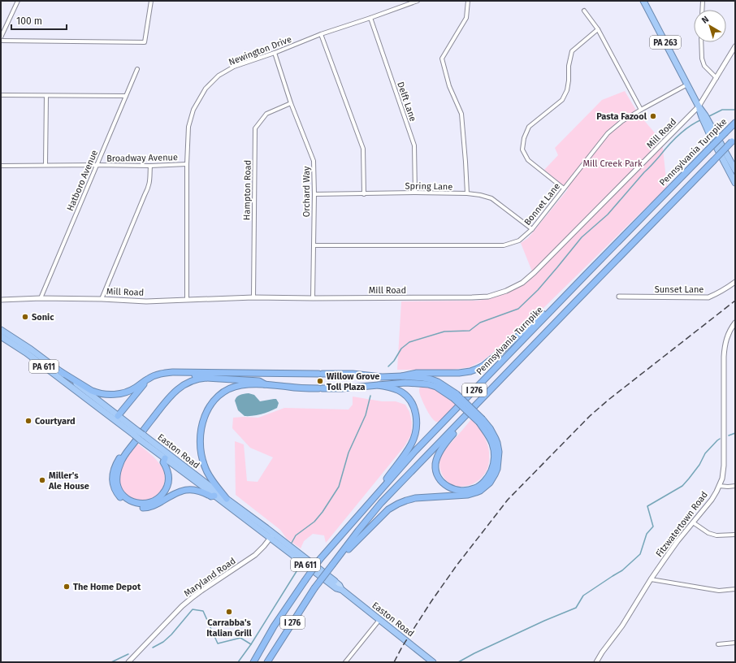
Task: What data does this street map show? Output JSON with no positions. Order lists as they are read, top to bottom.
{
  "streets": {
    "highway": [
      "PA 263",
      "Pennsylvania Turnpike",
      "PA 611",
      "I 276",
      "Easton Road"
    ],
    "street": [
      "Newington Drive",
      "Delft Lane",
      "Mill Road",
      "Broadway Avenue",
      "Hatboro Avenue",
      "Spring Lane",
      "Hampton Road",
      "Orchard Way",
      "Bonnet Lane",
      "Sunset Lane",
      "Fitzwatertown Road",
      "Maryland Road"
    ]
  },
  "crossings": [
    ["PA 263", "Mill Road"],
    ["PA 263", "Bonnet Lane"],
    ["Newington Drive", "Delft Lane"],
    ["Newington Drive", "Mill Road"],
    ["Newington Drive", "Broadway Avenue"],
    ["Newington Drive", "Orchard Way"],
    ["Delft Lane", "Spring Lane"],
    ["Mill Road", "Hatboro Avenue"],
    ["Mill Road", "Hampton Road"],
    ["Mill Road", "Orchard Way"],
    ["Broadway Avenue", "Hatboro Avenue"],
    ["Spring Lane", "Orchard Way"],
    ["Spring Lane", "Bonnet Lane"],
    ["Hampton Road", "Orchard Way"],
    ["Orchard Way", "Bonnet Lane"],
    ["Easton Road", "Maryland Road"]
  ],
  "parks": ["Mill Creek Park"],
  "places": [
    "Pasta Fazool",
    "Sonic",
    "Willow Grove Toll Plaza",
    "Courtyard",
    "Miller's Ale House",
    "The Home Depot",
    "Carrabba's Italian Grill"
  ],
  "scale_bar": "100 m",
  "north": "top left"
}
